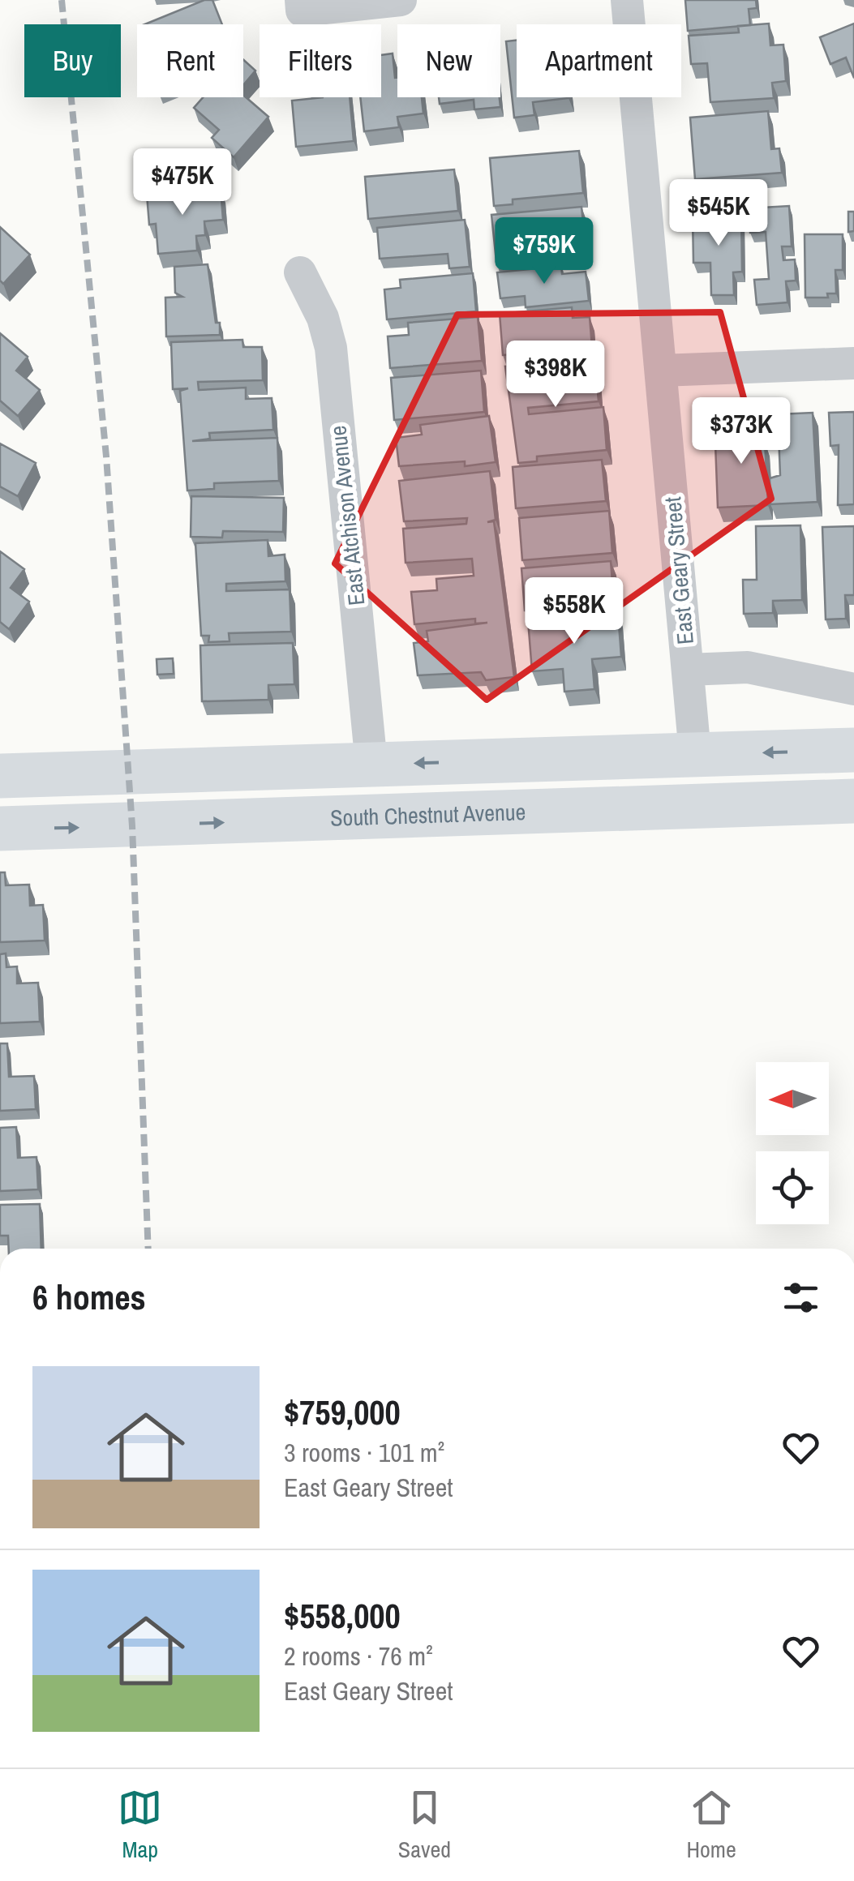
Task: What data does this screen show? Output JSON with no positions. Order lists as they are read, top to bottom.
{
  "streets": {
    "main road": ["South Chestnut Avenue"],
    "street": ["East Atchison Avenue", "East Geary Street"]
  },
  "north": "left",
  "page": {
    "chip": [
      "Buy",
      "Rent",
      "Filters",
      "New",
      "Apartment"
    ],
    "price": [
      "$475K",
      "$545K",
      "$759K",
      "$398K",
      "$373K",
      "$558K"
    ],
    "heading": "6 homes",
    "list": [
      {
        "name": "$759,000",
        "note": "3 rooms · 101 m² · East Geary Street"
      },
      {
        "name": "$558,000",
        "note": "2 rooms · 76 m² · East Geary Street"
      }
    ],
    "tabs": ["Map", "Saved", "Home"]
  }
}
